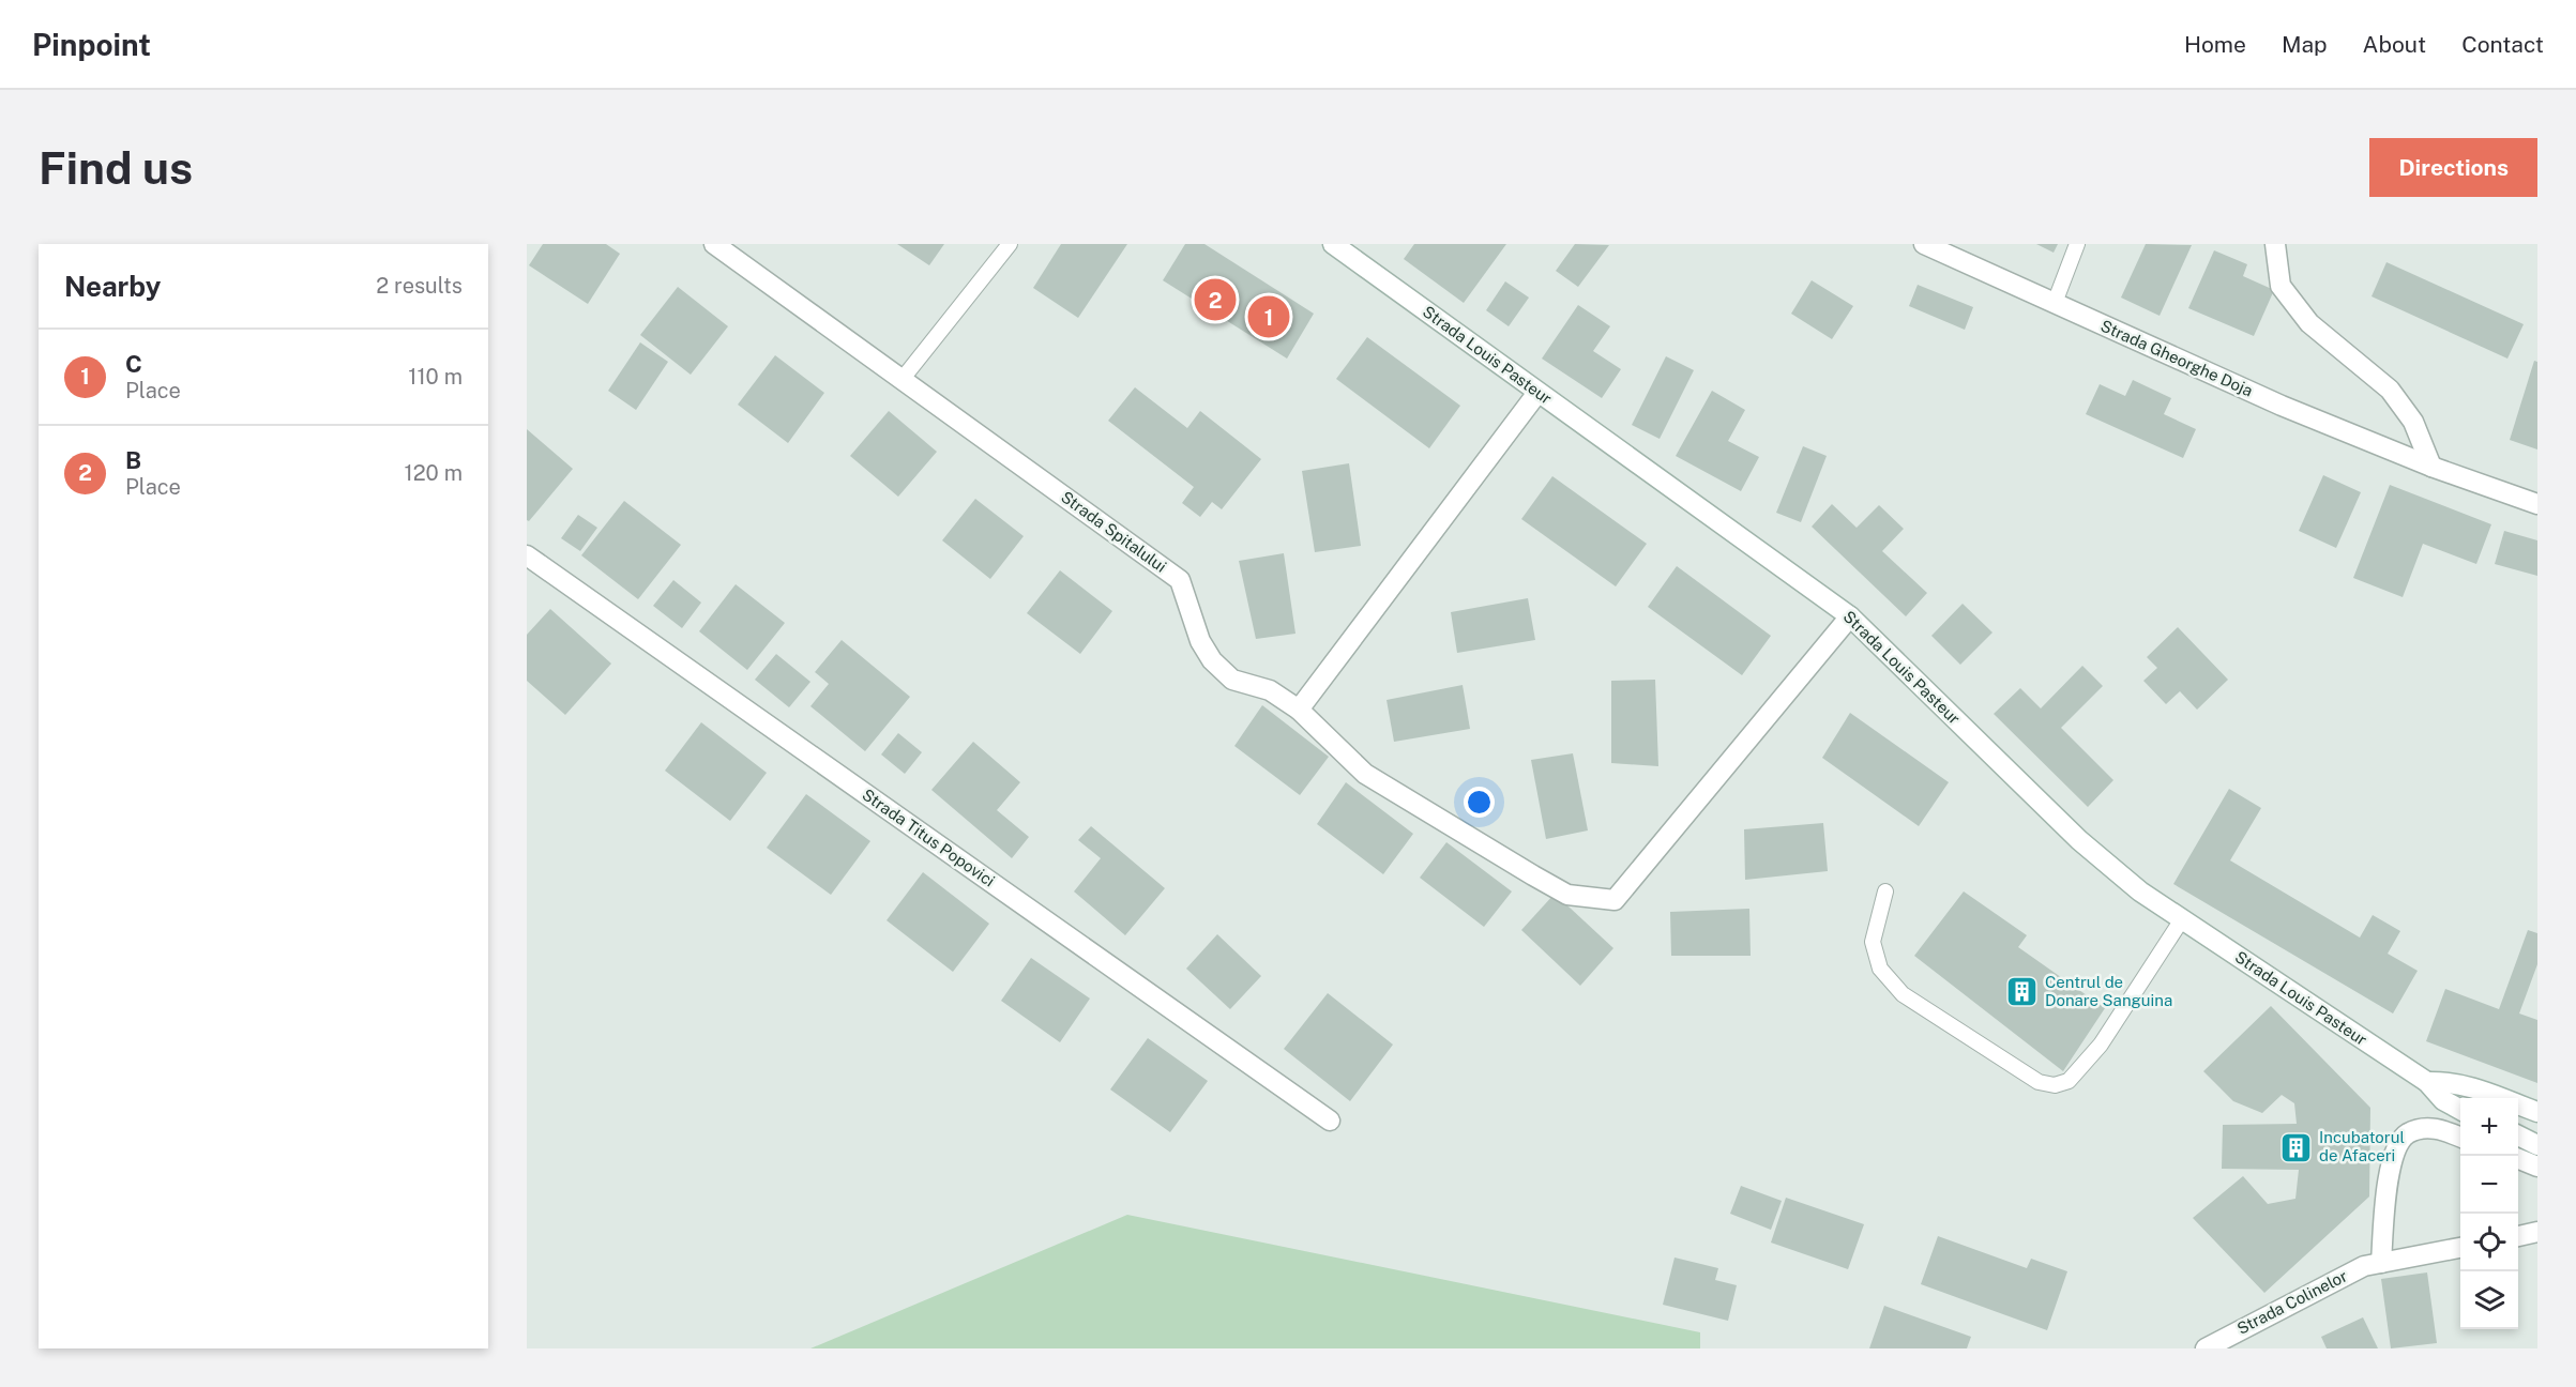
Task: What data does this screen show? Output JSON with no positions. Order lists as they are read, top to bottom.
{
  "streets": {
    "street": [
      "Strada Louis Pasteur",
      "Strada Gheorghe Doja",
      "Strada Spitalului",
      "Strada Titus Popovici",
      "Strada Colinelor"
    ]
  },
  "crossings": [
    ["Strada Louis Pasteur", "Strada Spitalului"]
  ],
  "places": {
    "building": ["Centrul de Donare Sanguina", "Incubatorul de Afaceri"]
  },
  "page": {
    "header": "Pinpoint",
    "nav": [
      "Home",
      "Map",
      "About",
      "Contact"
    ],
    "buttons": "Directions",
    "title": "Find us",
    "heading": ["Nearby", "2 results"],
    "pins": ["2", "1"],
    "list": [
      {
        "mark": "1",
        "name": "C",
        "note": "Place",
        "value": "110 m"
      },
      {
        "mark": "2",
        "name": "B",
        "note": "Place",
        "value": "120 m"
      }
    ],
    "map_buttons": ["+", "−"]
  }
}
